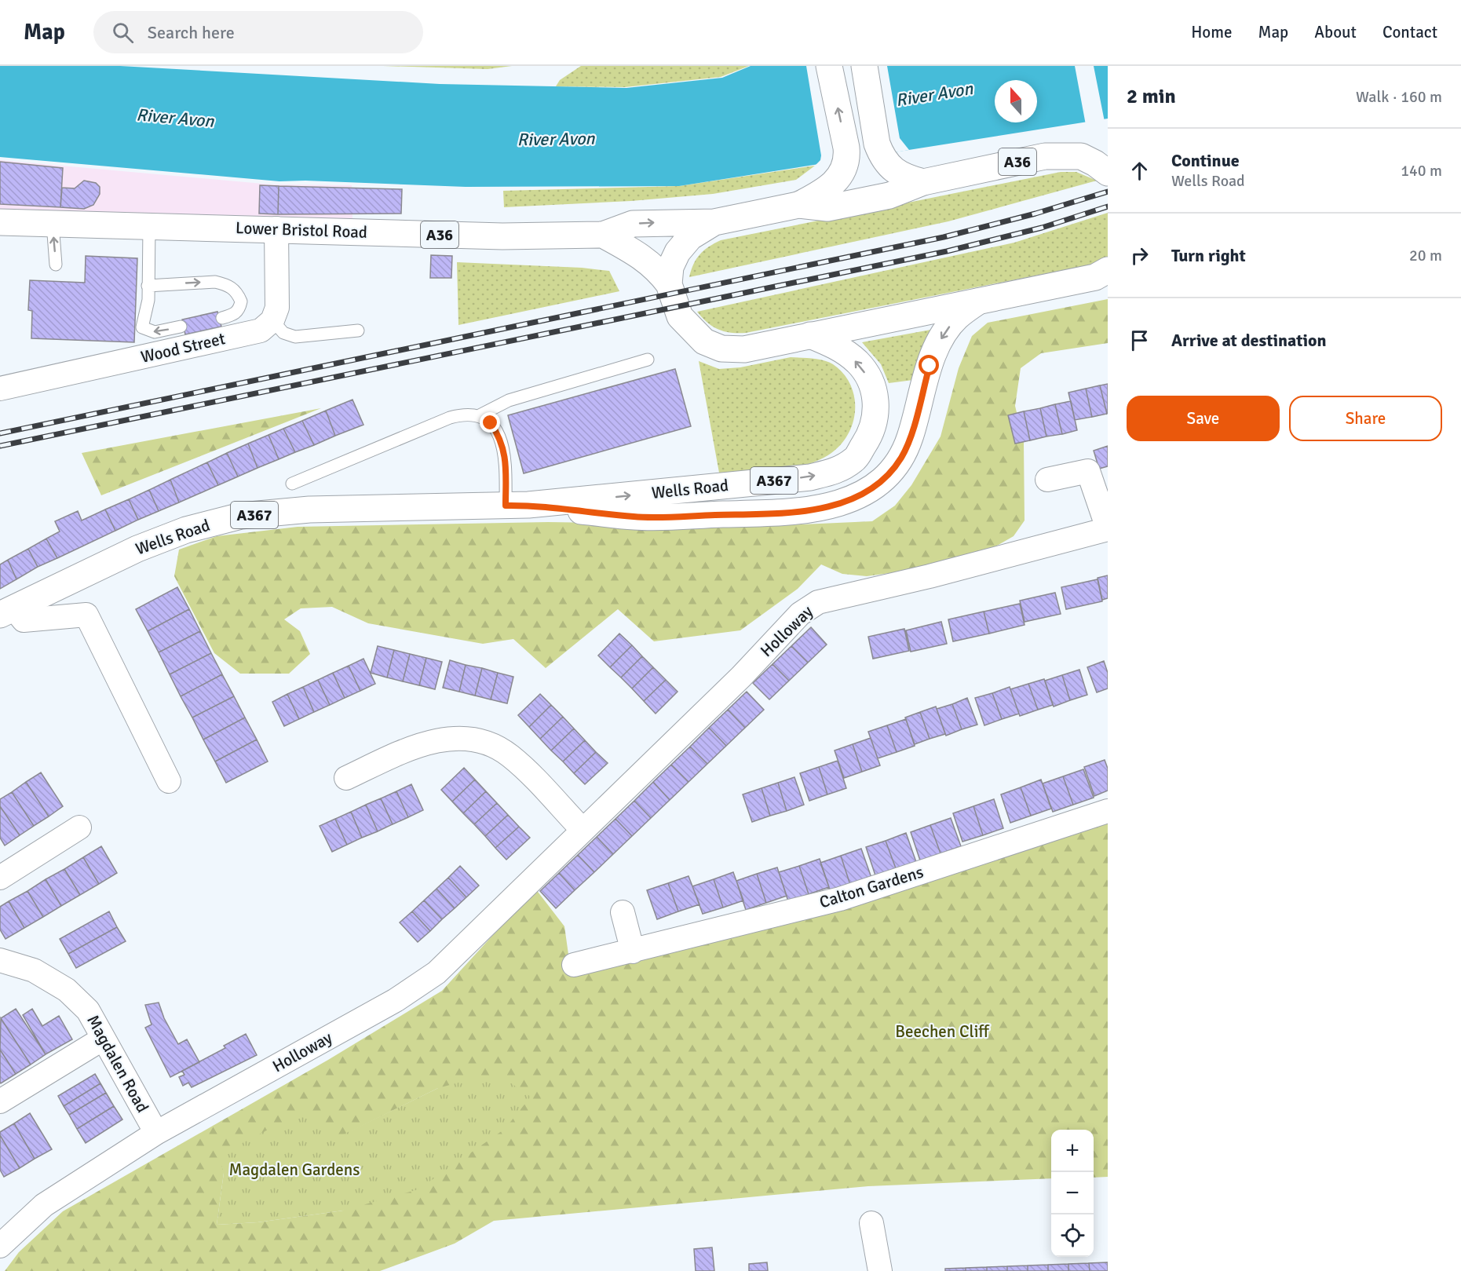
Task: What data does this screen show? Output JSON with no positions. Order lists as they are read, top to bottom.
{
  "streets": {
    "main road": [
      "A36",
      "Lower Bristol Road",
      "A367",
      "Wells Road"
    ],
    "street": [
      "Wood Street",
      "Holloway",
      "Calton Gardens",
      "Magdalen Road"
    ]
  },
  "crossings": [
    ["A36", "Lower Bristol Road"],
    ["A36", "Wells Road"],
    ["Holloway", "Magdalen Road"]
  ],
  "water": ["River Avon"],
  "parks": ["Beechen Cliff", "Magdalen Gardens"],
  "north": "top",
  "page": {
    "header": "Map",
    "search": "Search here",
    "nav": [
      "Home",
      "Map",
      "About",
      "Contact"
    ],
    "heading": ["2 min", "Walk · 160 m"],
    "list": [
      ["Continue", "Wells Road", "140 m"],
      ["Turn right", "20 m"],
      "Arrive at destination"
    ],
    "buttons": ["Save", "Share"],
    "map_buttons": ["+", "−"]
  }
}
